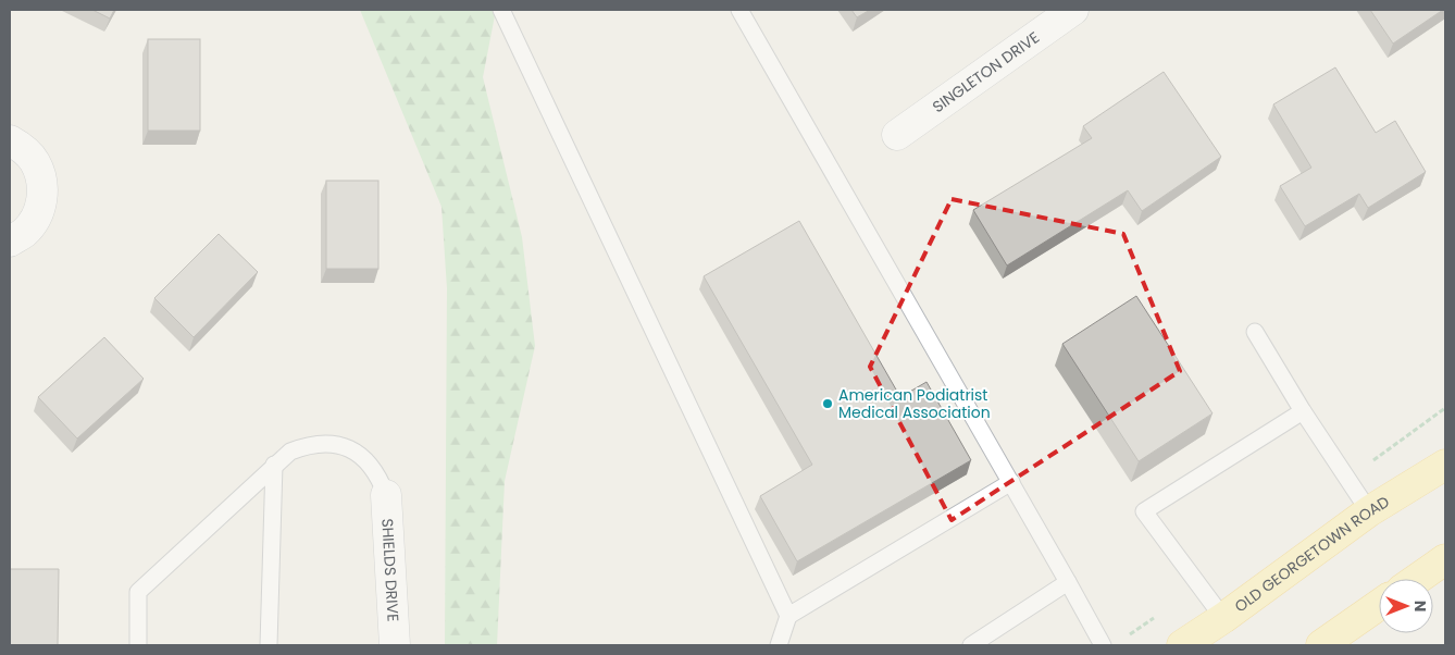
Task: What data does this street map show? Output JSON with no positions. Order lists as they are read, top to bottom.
{
  "streets": {
    "main road": ["OLD GEORGETOWN ROAD"],
    "street": ["SINGLETON DRIVE", "SHIELDS DRIVE"]
  },
  "places": ["American Podiatrist Medical Association"],
  "north": "right"
}
